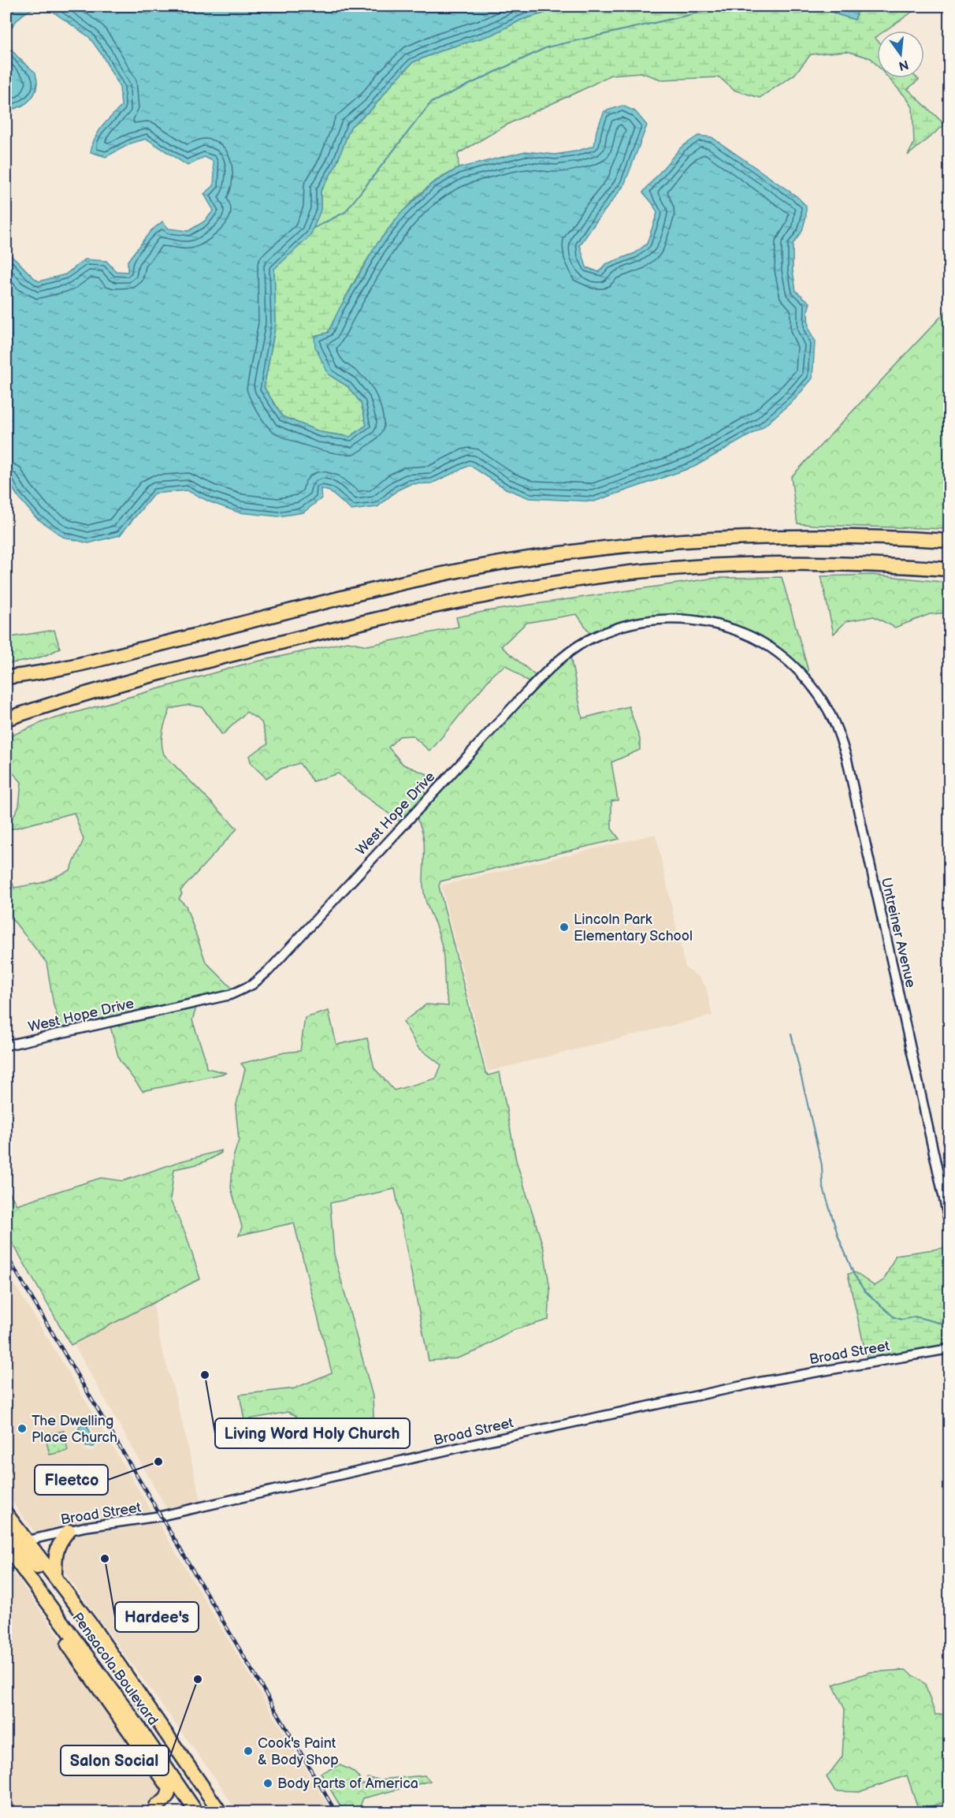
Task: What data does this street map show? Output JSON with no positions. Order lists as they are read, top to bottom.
{
  "streets": {
    "highway": ["Pensacola Boulevard"],
    "street": ["West Hope Drive", "Untreiner Avenue", "Broad Street"]
  },
  "crossings": [
    ["West Hope Drive", "Untreiner Avenue"],
    ["Broad Street", "Pensacola Boulevard"]
  ],
  "places": [
    "Lincoln Park Elementary School",
    "Living Word Holy Church",
    "The Dwelling Place Church",
    "Fleetco",
    "Hardee's",
    "Salon Social",
    "Cook's Paint & Body Shop",
    "Body Parts of America"
  ],
  "north": "bottom"
}
